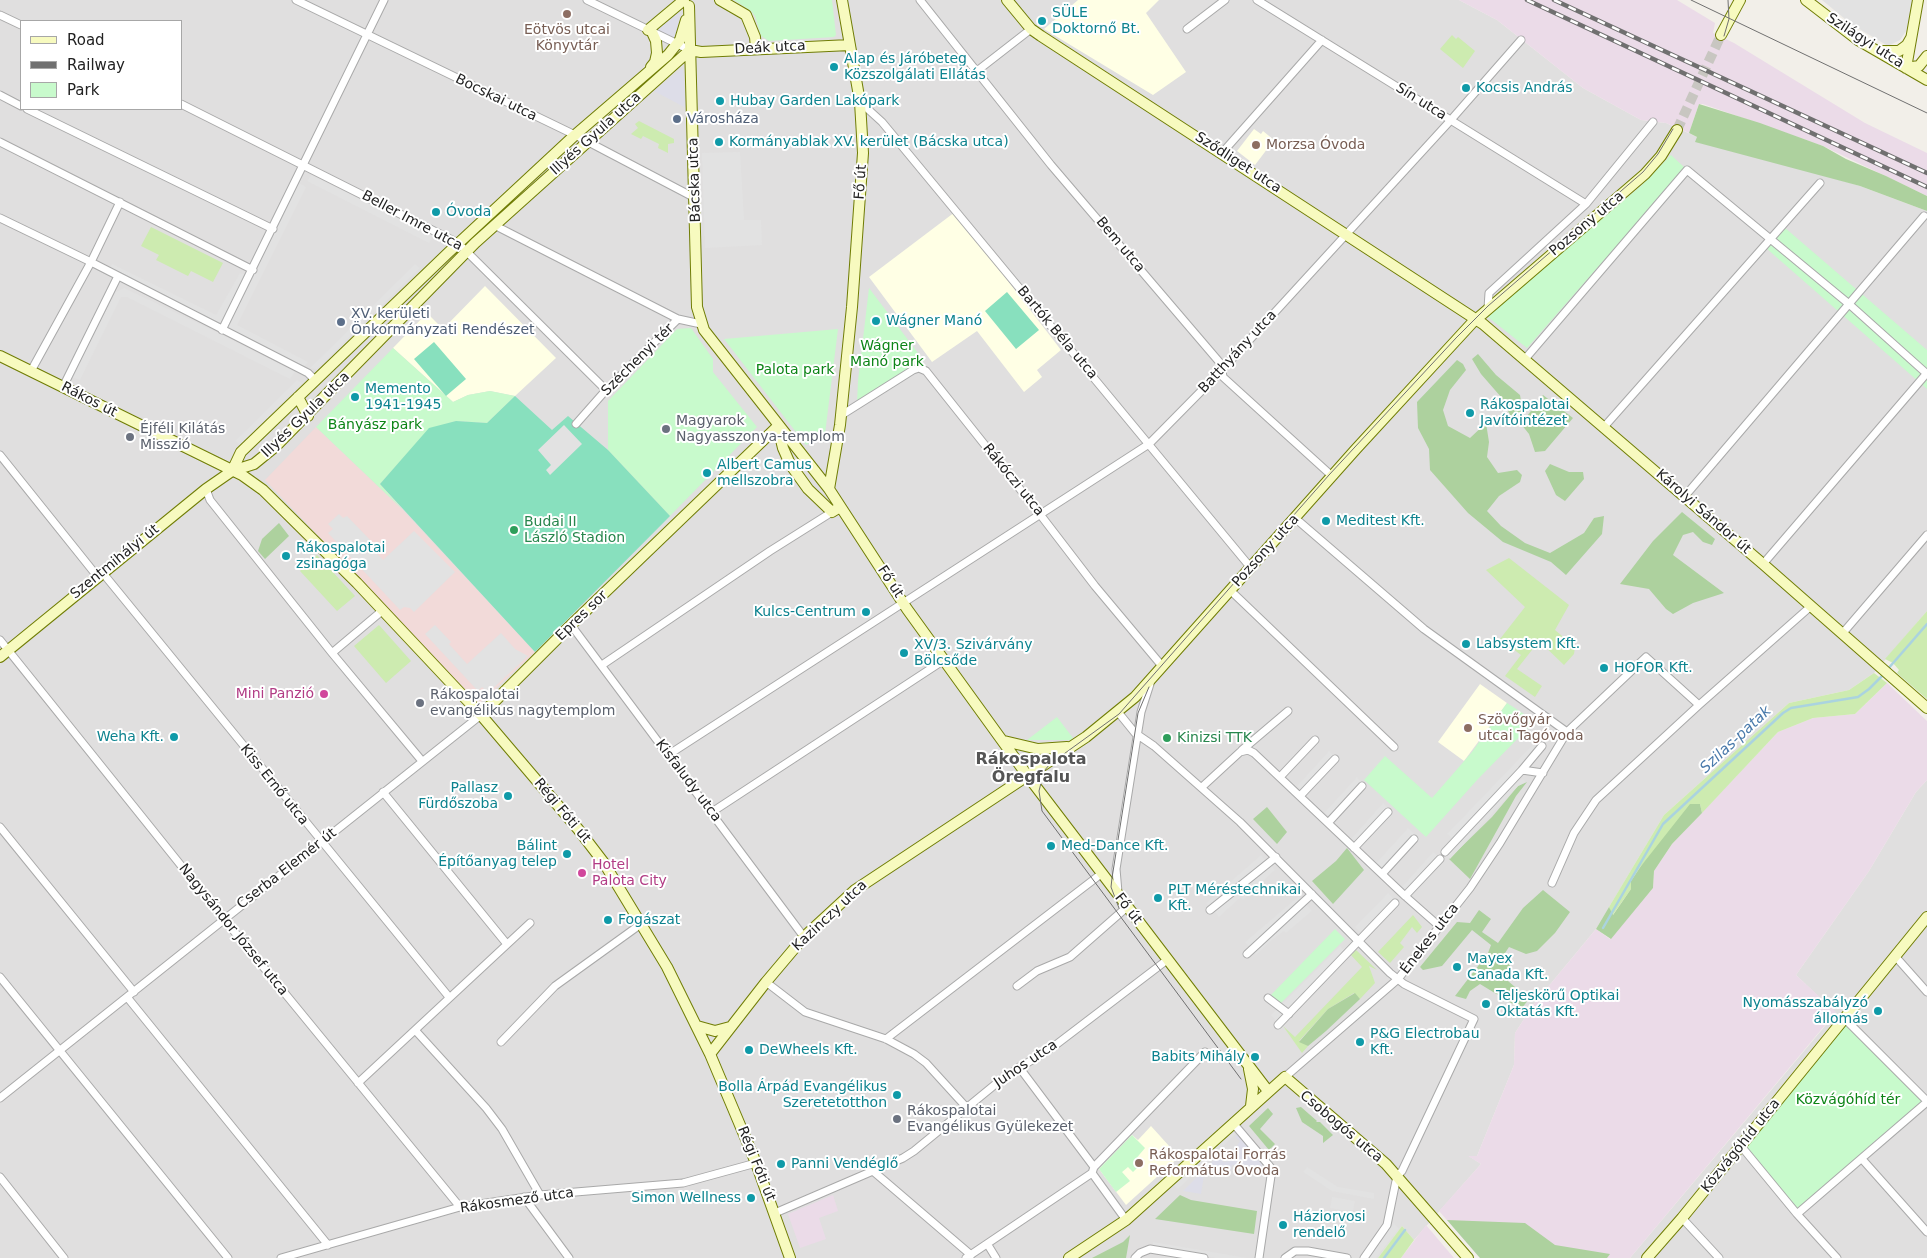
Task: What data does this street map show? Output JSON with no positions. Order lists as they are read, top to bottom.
{
  "streets": {
    "street": [
      "Szilágyi utca",
      "Deák utca",
      "Bocskai utca",
      "Sín utca",
      "Illyés Gyula utca",
      "Sződliget utca",
      "Bácska utca",
      "Fő út",
      "Beller Imre utca",
      "Pozsony utca",
      "Bem utca",
      "Bartók Béla utca",
      "Batthyány utca",
      "Széchenyi tér",
      "Rákos út",
      "Rákóczi utca",
      "Károlyi Sándor út",
      "Szentmihályi út",
      "Epres sor",
      "Kisfaludy utca",
      "Kiss Ernő utca",
      "Régi Fóti út",
      "Cserba Elemér út",
      "Kazinczy utca",
      "Nagysándor József utca",
      "Énekes utca",
      "Juhos utca",
      "Csobogós utca",
      "Közvágóhíd utca",
      "Rákosmező utca"
    ]
  },
  "crossings": [
    ["Deák utca", "Illyés Gyula utca"],
    ["Deák utca", "Bácska utca"],
    ["Deák utca", "Fő út"],
    ["Bocskai utca", "Illyés Gyula utca"],
    ["Bocskai utca", "Bácska utca"],
    ["Sín utca", "Pozsony utca"],
    ["Sín utca", "Batthyány utca"],
    ["Illyés Gyula utca", "Bácska utca"],
    ["Illyés Gyula utca", "Beller Imre utca"],
    ["Illyés Gyula utca", "Rákos út"],
    ["Illyés Gyula utca", "Szentmihályi út"],
    ["Illyés Gyula utca", "Régi Fóti út"],
    ["Sződliget utca", "Pozsony utca"],
    ["Sződliget utca", "Batthyány utca"],
    ["Sződliget utca", "Károlyi Sándor út"],
    ["Bácska utca", "Széchenyi tér"],
    ["Fő út", "Pozsony utca"],
    ["Fő út", "Bartók Béla utca"],
    ["Fő út", "Batthyány utca"],
    ["Fő út", "Rákóczi utca"],
    ["Fő út", "Kazinczy utca"],
    ["Fő út", "Juhos utca"],
    ["Beller Imre utca", "Széchenyi tér"],
    ["Pozsony utca", "Bem utca"],
    ["Pozsony utca", "Bartók Béla utca"],
    ["Pozsony utca", "Rákóczi utca"],
    ["Pozsony utca", "Károlyi Sándor út"],
    ["Pozsony utca", "Kazinczy utca"],
    ["Bem utca", "Batthyány utca"],
    ["Bartók Béla utca", "Batthyány utca"],
    ["Batthyány utca", "Rákóczi utca"],
    ["Batthyány utca", "Kisfaludy utca"],
    ["Rákos út", "Szentmihályi út"],
    ["Rákos út", "Régi Fóti út"],
    ["Szentmihályi út", "Kiss Ernő utca"],
    ["Szentmihályi út", "Régi Fóti út"],
    ["Szentmihályi út", "Nagysándor József utca"],
    ["Epres sor", "Kisfaludy utca"],
    ["Epres sor", "Régi Fóti út"],
    ["Epres sor", "Cserba Elemér út"],
    ["Kisfaludy utca", "Kazinczy utca"],
    ["Kiss Ernő utca", "Cserba Elemér út"],
    ["Régi Fóti út", "Cserba Elemér út"],
    ["Régi Fóti út", "Kazinczy utca"],
    ["Régi Fóti út", "Juhos utca"],
    ["Régi Fóti út", "Rákosmező utca"],
    ["Cserba Elemér út", "Nagysándor József utca"],
    ["Nagysándor József utca", "Rákosmező utca"],
    ["Énekes utca", "Csobogós utca"]
  ],
  "districts": ["Rákospalota Öregfalu"],
  "water": ["Szilas-patak"],
  "parks": [
    "Wágner Manó park",
    "Palota park",
    "Bányász park",
    "Közvágóhíd tér"
  ],
  "places": [
    "Eötvös utcai Könyvtár",
    "SÜLE Doktornő Bt.",
    "Alap és Járóbeteg Közszolgálati Ellátás",
    "Kocsis András",
    "Hubay Garden Lakópark",
    "Városháza",
    "Kormányablak XV. kerület (Bácska utca)",
    "Morzsa Óvoda",
    "Óvoda",
    "Wágner Manó",
    "XV. kerületi Önkormányzati Rendészet",
    "Memento 1941-1945",
    "Rákospalotai Javítóintézet",
    "Magyarok Nagyasszonya-templom",
    "Éjféli Kilátás Misszió",
    "Albert Camus mellszobra",
    "Meditest Kft.",
    "Budai II László Stadion",
    "Rákospalotai zsinagóga",
    "Kulcs-Centrum",
    "Labsystem Kft.",
    "XV/3. Szivárvány Bölcsőde",
    "HOFOR Kft.",
    "Mini Panzió",
    "Rákospalotai evangélikus nagytemplom",
    "Szövőgyár utcai Tagóvoda",
    "Weha Kft.",
    "Kinizsi TTK",
    "Pallasz Fürdőszoba",
    "Med-Dance Kft.",
    "Bálint Építőanyag telep",
    "Hotel Palota City",
    "PLT Méréstechnikai Kft.",
    "Fogászat",
    "Mayex Canada Kft.",
    "Teljeskörű Optikai Oktatás Kft.",
    "Nyomásszabályzó állomás",
    "P&G Electrobau Kft.",
    "DeWheels Kft.",
    "Babits Mihály",
    "Bolla Árpád Evangélikus Szeretetotthon",
    "Rákospalotai Evangélikus Gyülekezet",
    "Rákospalotai Forrás Református Óvoda",
    "Panni Vendéglő",
    "Simon Wellness",
    "Háziorvosi rendelő"
  ],
  "legend": ["Road", "Railway", "Park"]
}
